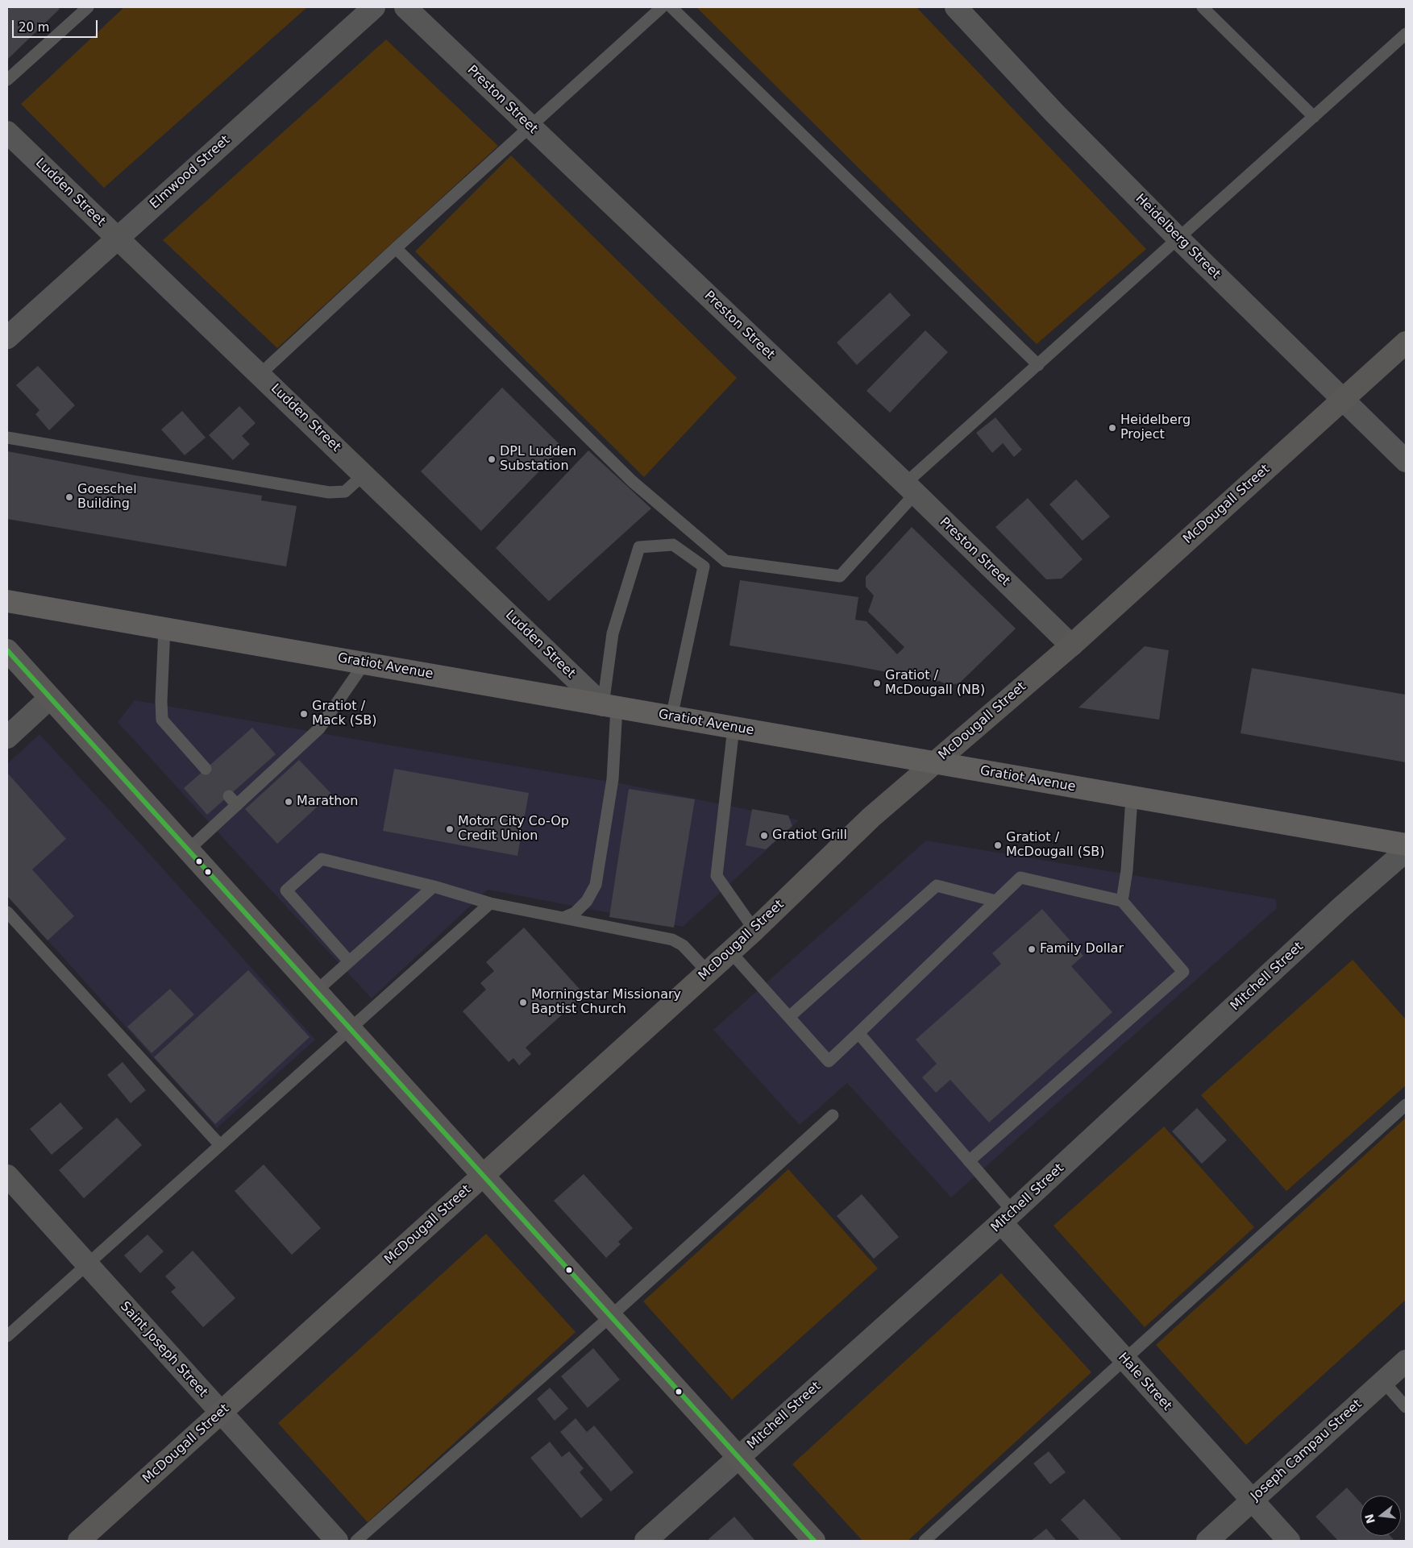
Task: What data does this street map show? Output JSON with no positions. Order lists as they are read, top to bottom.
{
  "streets": {
    "main road": ["Gratiot Avenue"],
    "street": [
      "Preston Street",
      "Elmwood Street",
      "Ludden Street",
      "Heidelberg Street",
      "McDougall Street",
      "Mitchell Street",
      "Saint Joseph Street",
      "Hale Street",
      "Joseph Campau Street"
    ]
  },
  "crossings": [
    ["Preston Street", "McDougall Street"],
    ["Elmwood Street", "Ludden Street"],
    ["Ludden Street", "Gratiot Avenue"],
    ["Heidelberg Street", "McDougall Street"],
    ["McDougall Street", "Gratiot Avenue"],
    ["McDougall Street", "Saint Joseph Street"],
    ["Mitchell Street", "Hale Street"],
    ["Hale Street", "Joseph Campau Street"]
  ],
  "places": [
    "Heidelberg Project",
    "DPL Ludden Substation",
    "Goeschel Building",
    "Gratiot / McDougall (NB)",
    "Gratiot / Mack (SB)",
    "Marathon",
    "Motor City Co-Op Credit Union",
    "Gratiot Grill",
    "Gratiot / McDougall (SB)",
    "Family Dollar",
    "Morningstar Missionary Baptist Church"
  ],
  "scale_bar": "20 m",
  "north": "left"
}
